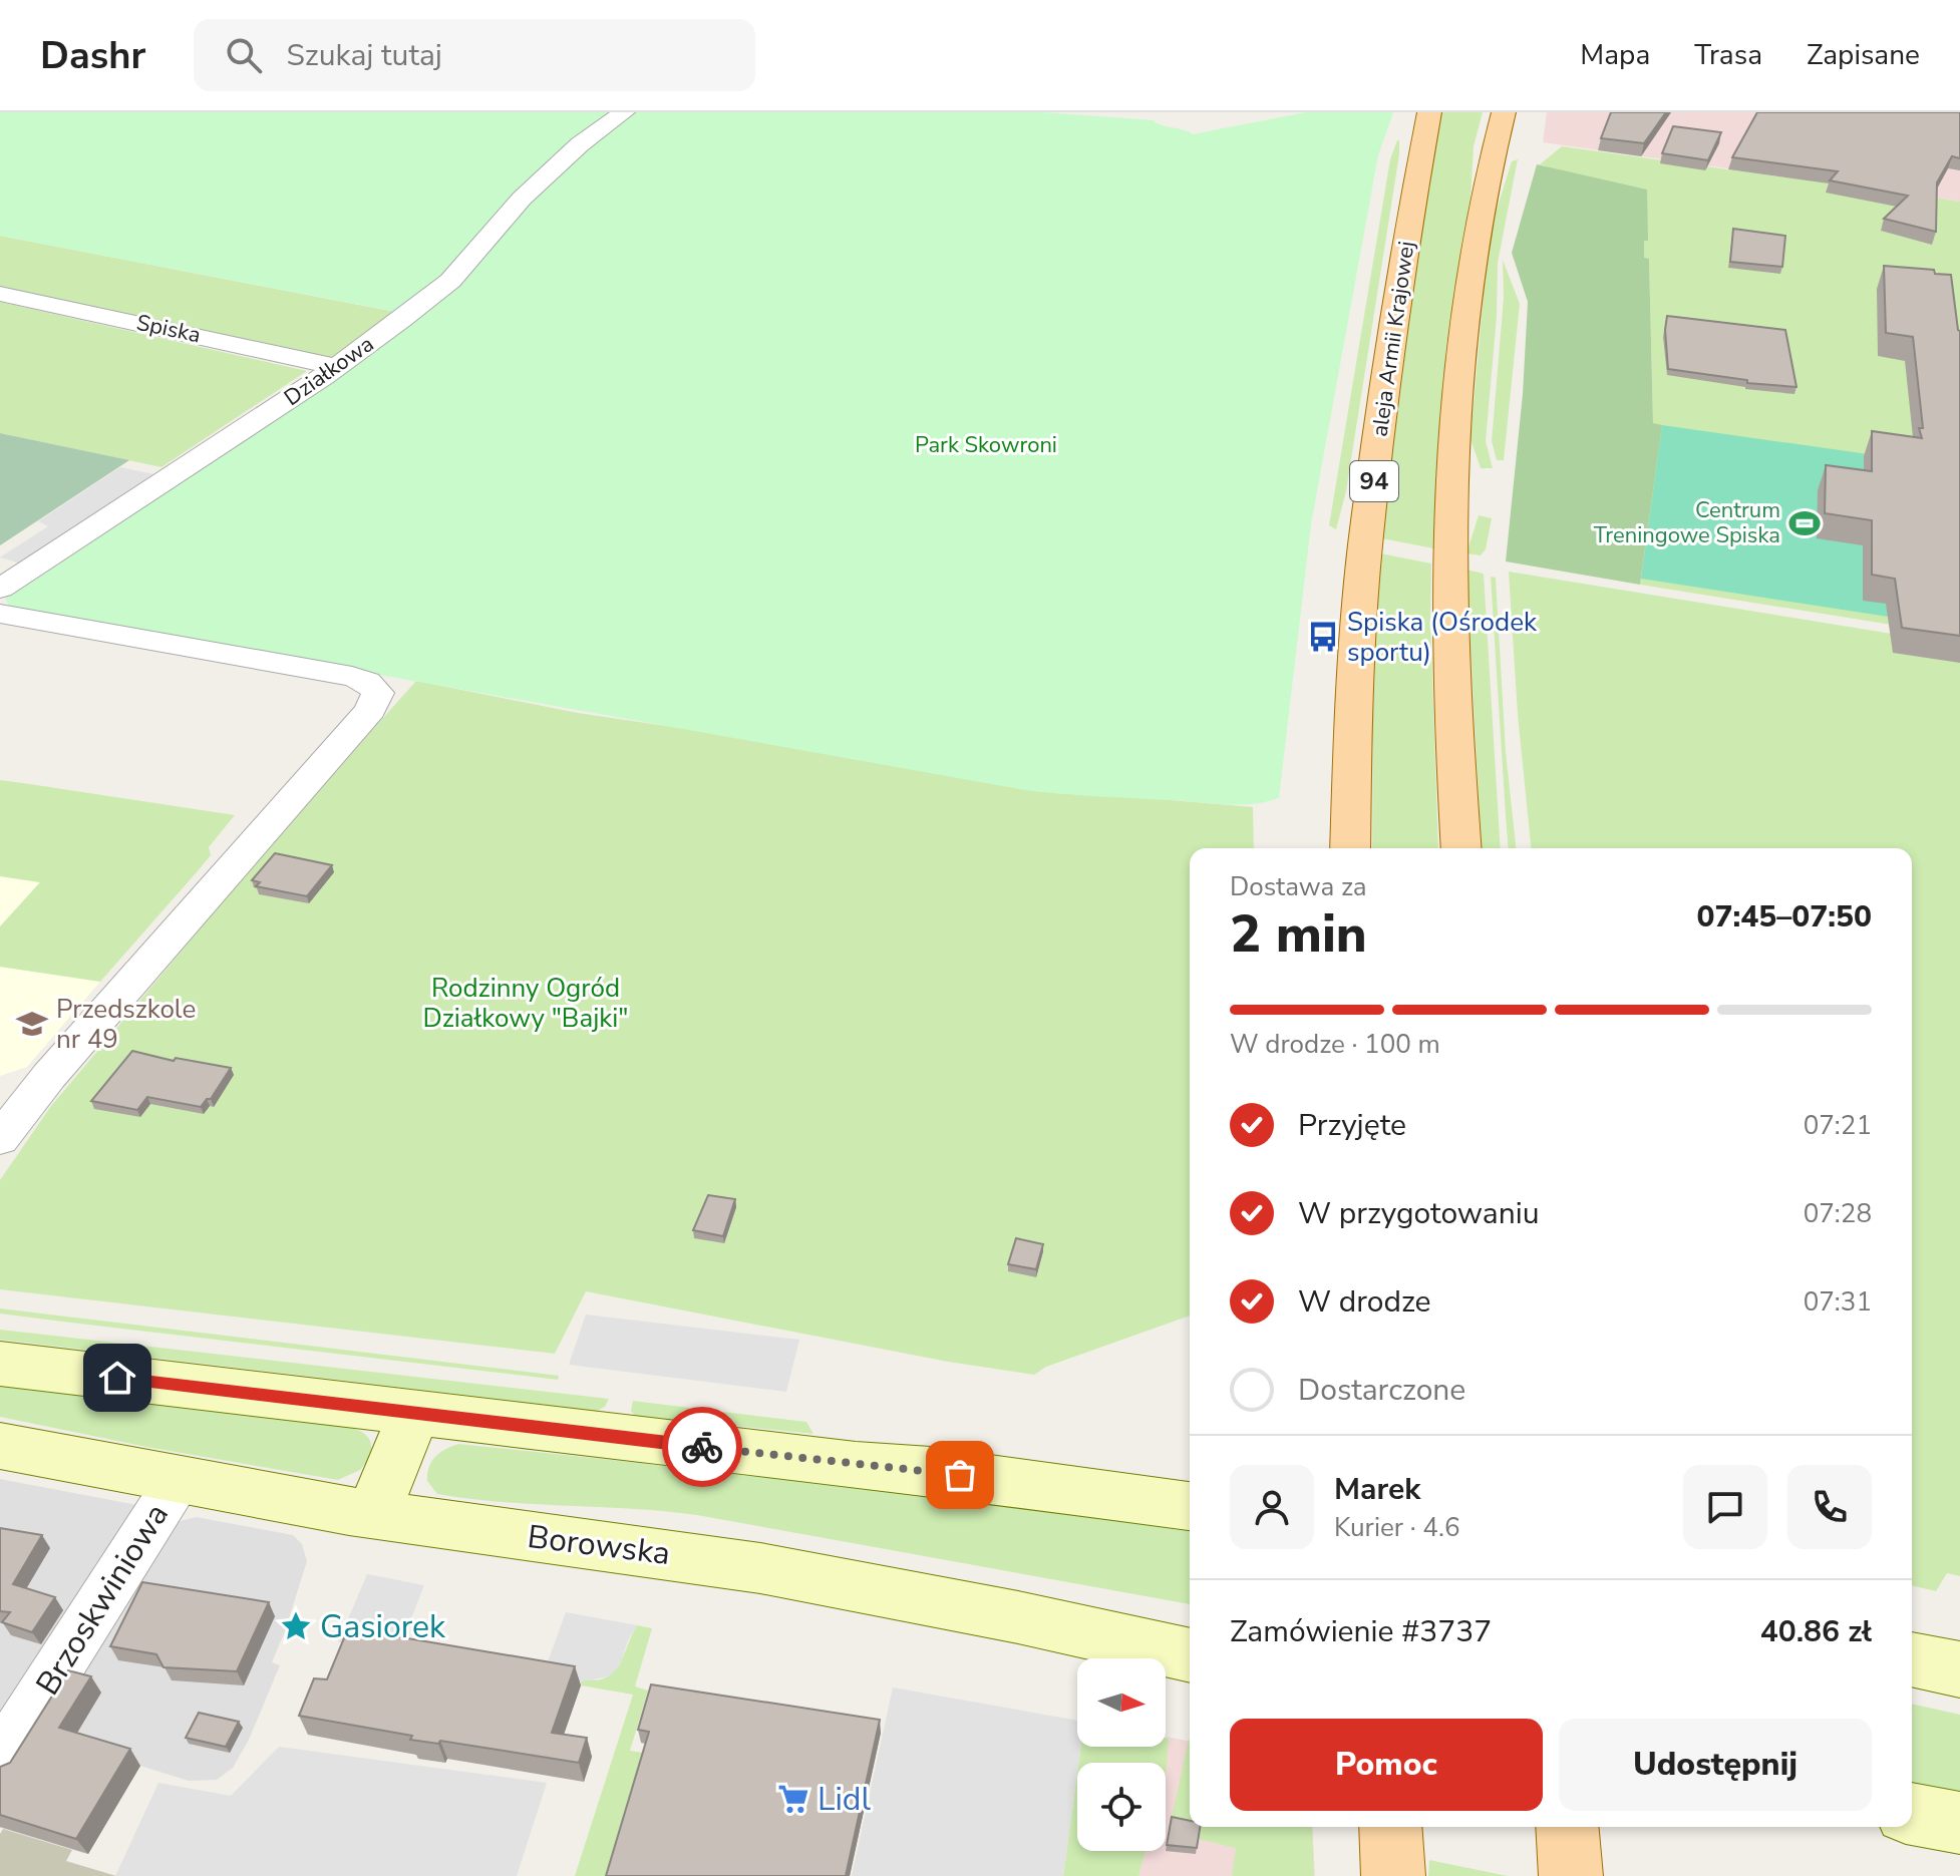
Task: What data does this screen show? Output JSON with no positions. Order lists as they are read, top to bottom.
{
  "streets": {
    "main road": ["aleja Armii Krajowej", "94"],
    "street": [
      "Spiska",
      "Działkowa",
      "Borowska",
      "Brzoskwiniowa"
    ]
  },
  "crossings": [
    ["Spiska", "Działkowa"],
    ["Borowska", "Brzoskwiniowa"]
  ],
  "parks": ["Park Skowroni", "Rodzinny Ogród Działkowy \"Bajki\""],
  "places": {
    "sports": ["Centrum Treningowe Spiska"],
    "bus stop": ["Spiska (Ośrodek sportu)"],
    "school or university": ["Przedszkole nr 49"],
    "place": ["Gasiorek"],
    "supermarket": ["Lidl"]
  },
  "north": "right",
  "page": {
    "header": "Dashr",
    "search": "Szukaj tutaj",
    "nav": ["Mapa", "Trasa", "Zapisane"],
    "heading": ["2 min", "Dostawa za", "07:45–07:50"],
    "panel": [
      "Marek",
      "Kurier · 4.6",
      "Zamówienie #3737",
      "40.86 zł"
    ],
    "bar": "W drodze · 100 m",
    "list": [
      ["Przyjęte", "07:21"],
      ["W przygotowaniu", "07:28"],
      ["W drodze", "07:31"],
      "Dostarczone"
    ],
    "buttons": ["Pomoc", "Udostępnij"]
  }
}
